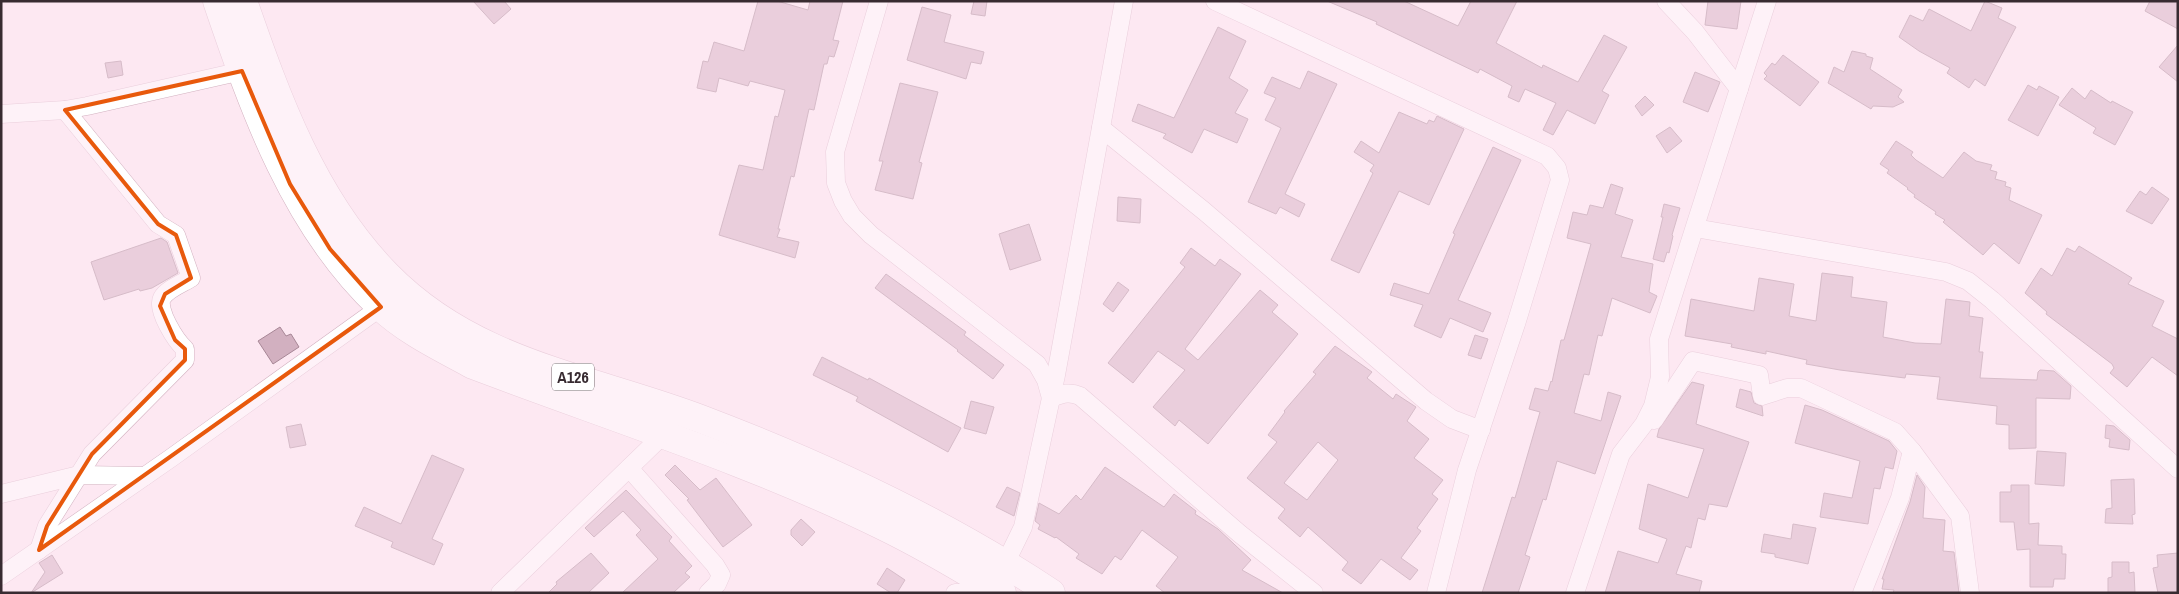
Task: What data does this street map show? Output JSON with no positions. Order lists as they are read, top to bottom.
{
  "streets": {
    "highway": ["A126"]
  }
}
